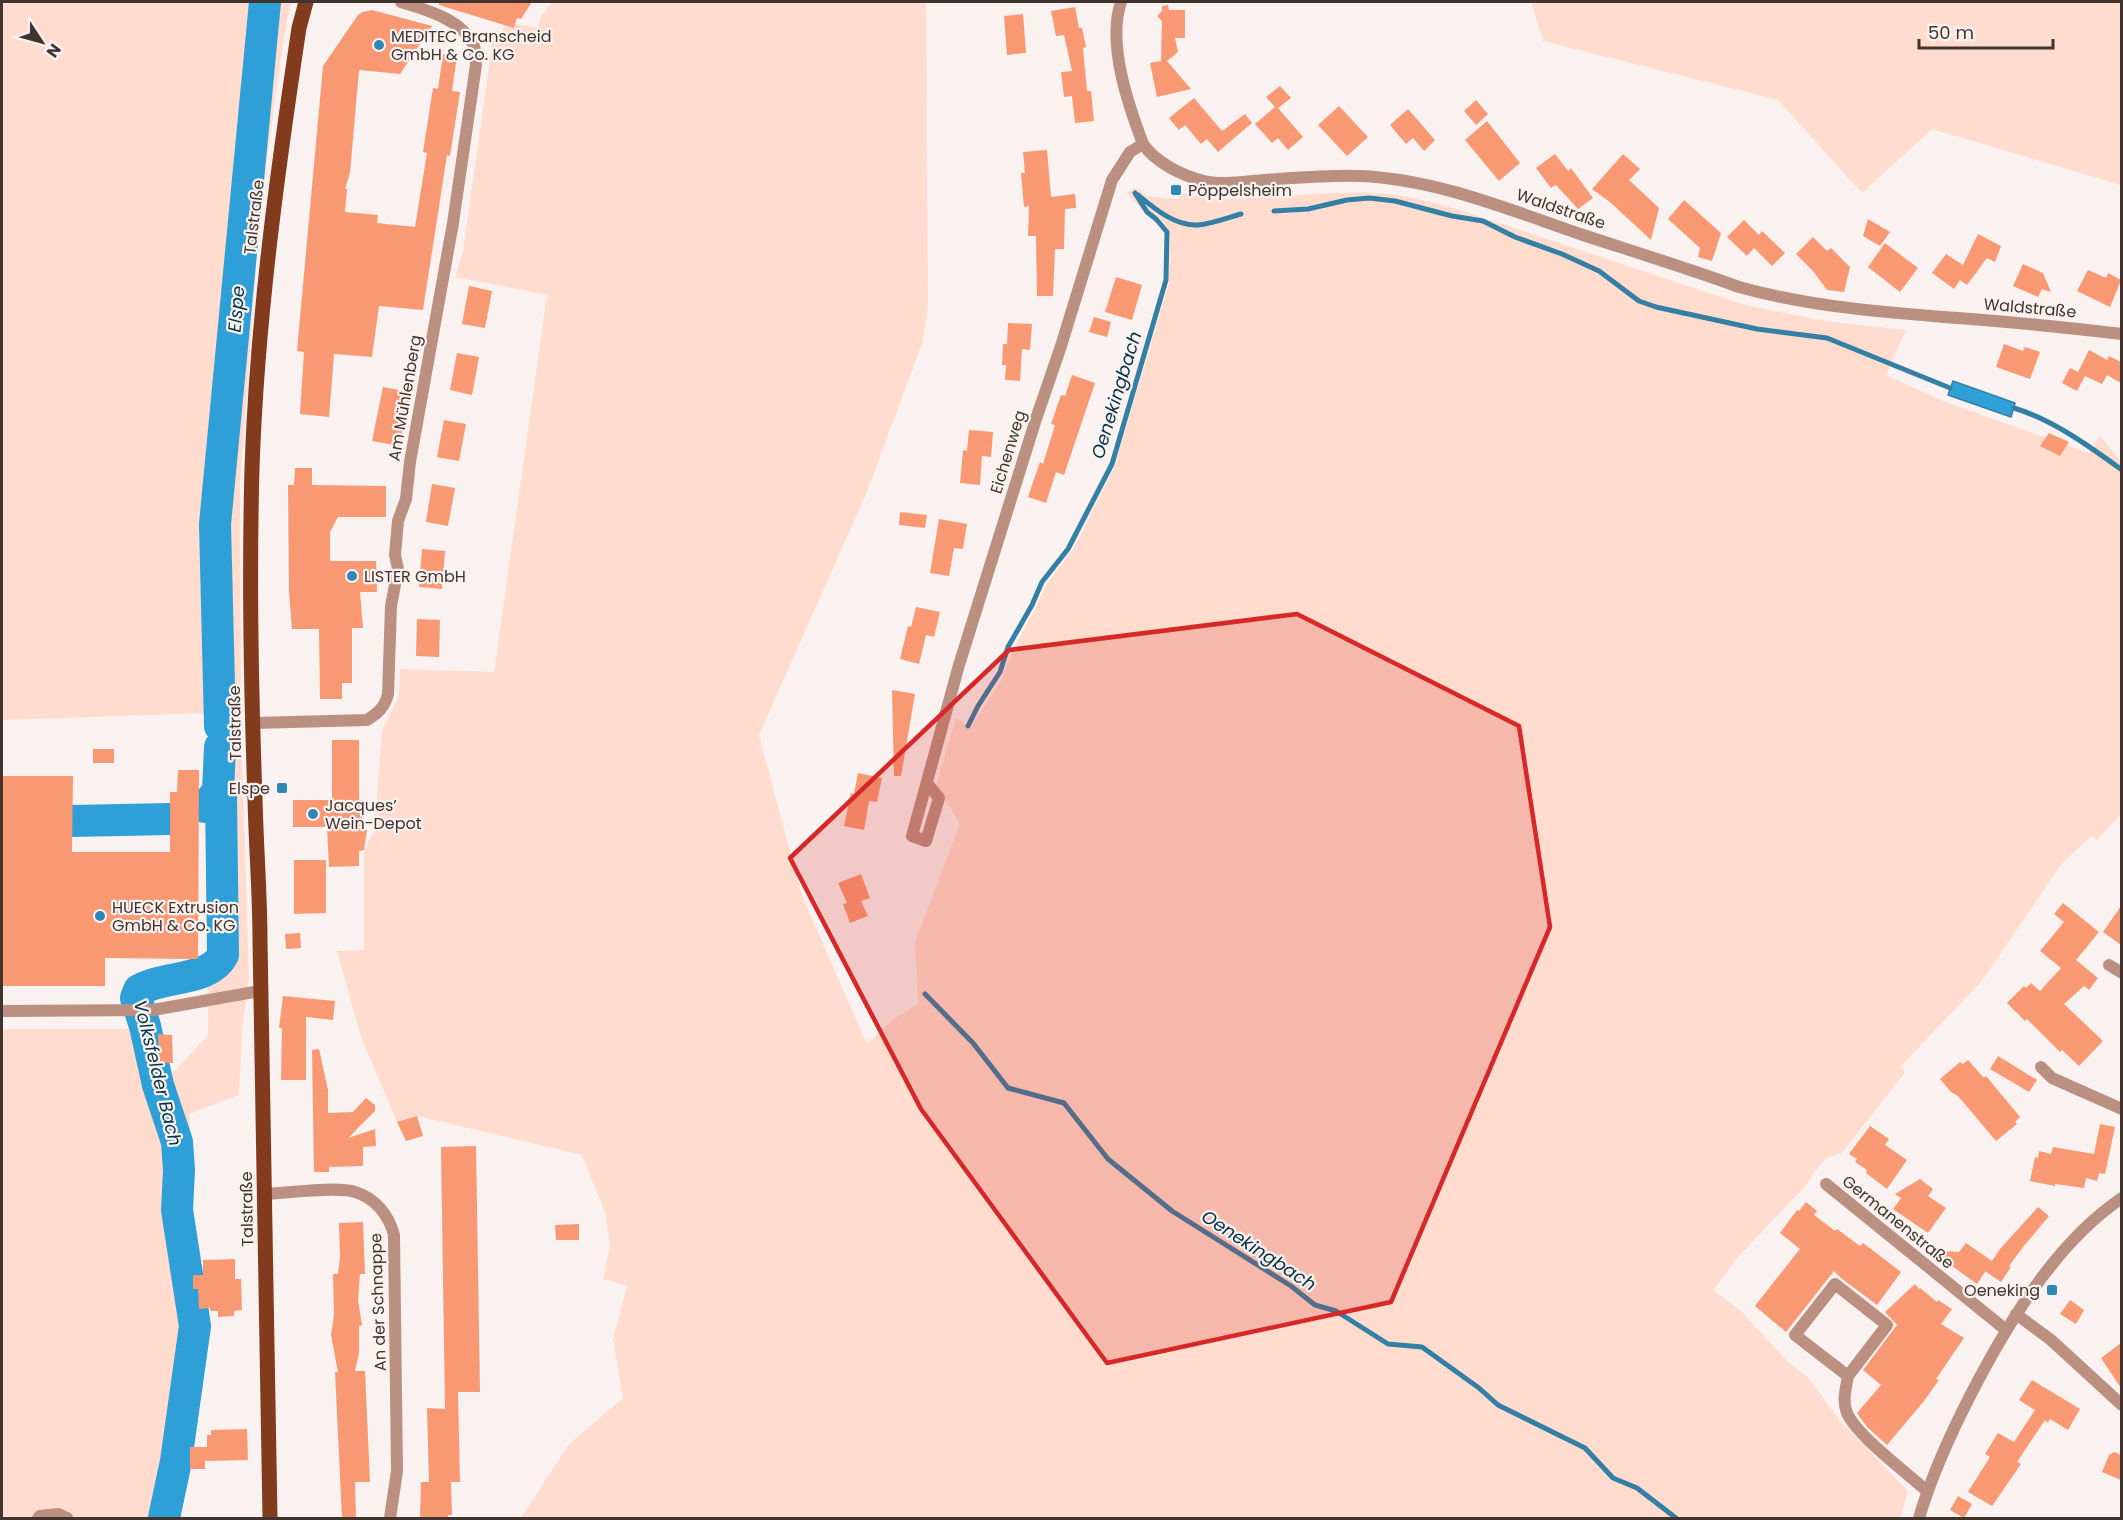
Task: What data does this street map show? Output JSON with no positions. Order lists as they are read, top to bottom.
{
  "streets": {
    "main road": ["Talstraße"],
    "street": [
      "Waldstraße",
      "Am Mühlenberg",
      "Eichenweg",
      "Germanenstraße",
      "An der Schnappe"
    ]
  },
  "crossings": [
    ["Waldstraße", "Eichenweg"],
    ["Talstraße", "Am Mühlenberg"],
    ["Talstraße", "An der Schnappe"]
  ],
  "water": ["Elspe", "Oenekingbach", "Volksfelder Bach"],
  "places": {
    "other": [
      "MEDITEC Branscheid GmbH & Co. KG",
      "LISTER GmbH",
      "Jacques’ Wein-Depot",
      "HUECK Extrusion GmbH & Co. KG"
    ],
    "transit": ["Pöppelsheim", "Elspe", "Oeneking"]
  },
  "scale_bar": "50 m",
  "north": "bottom right"
}
